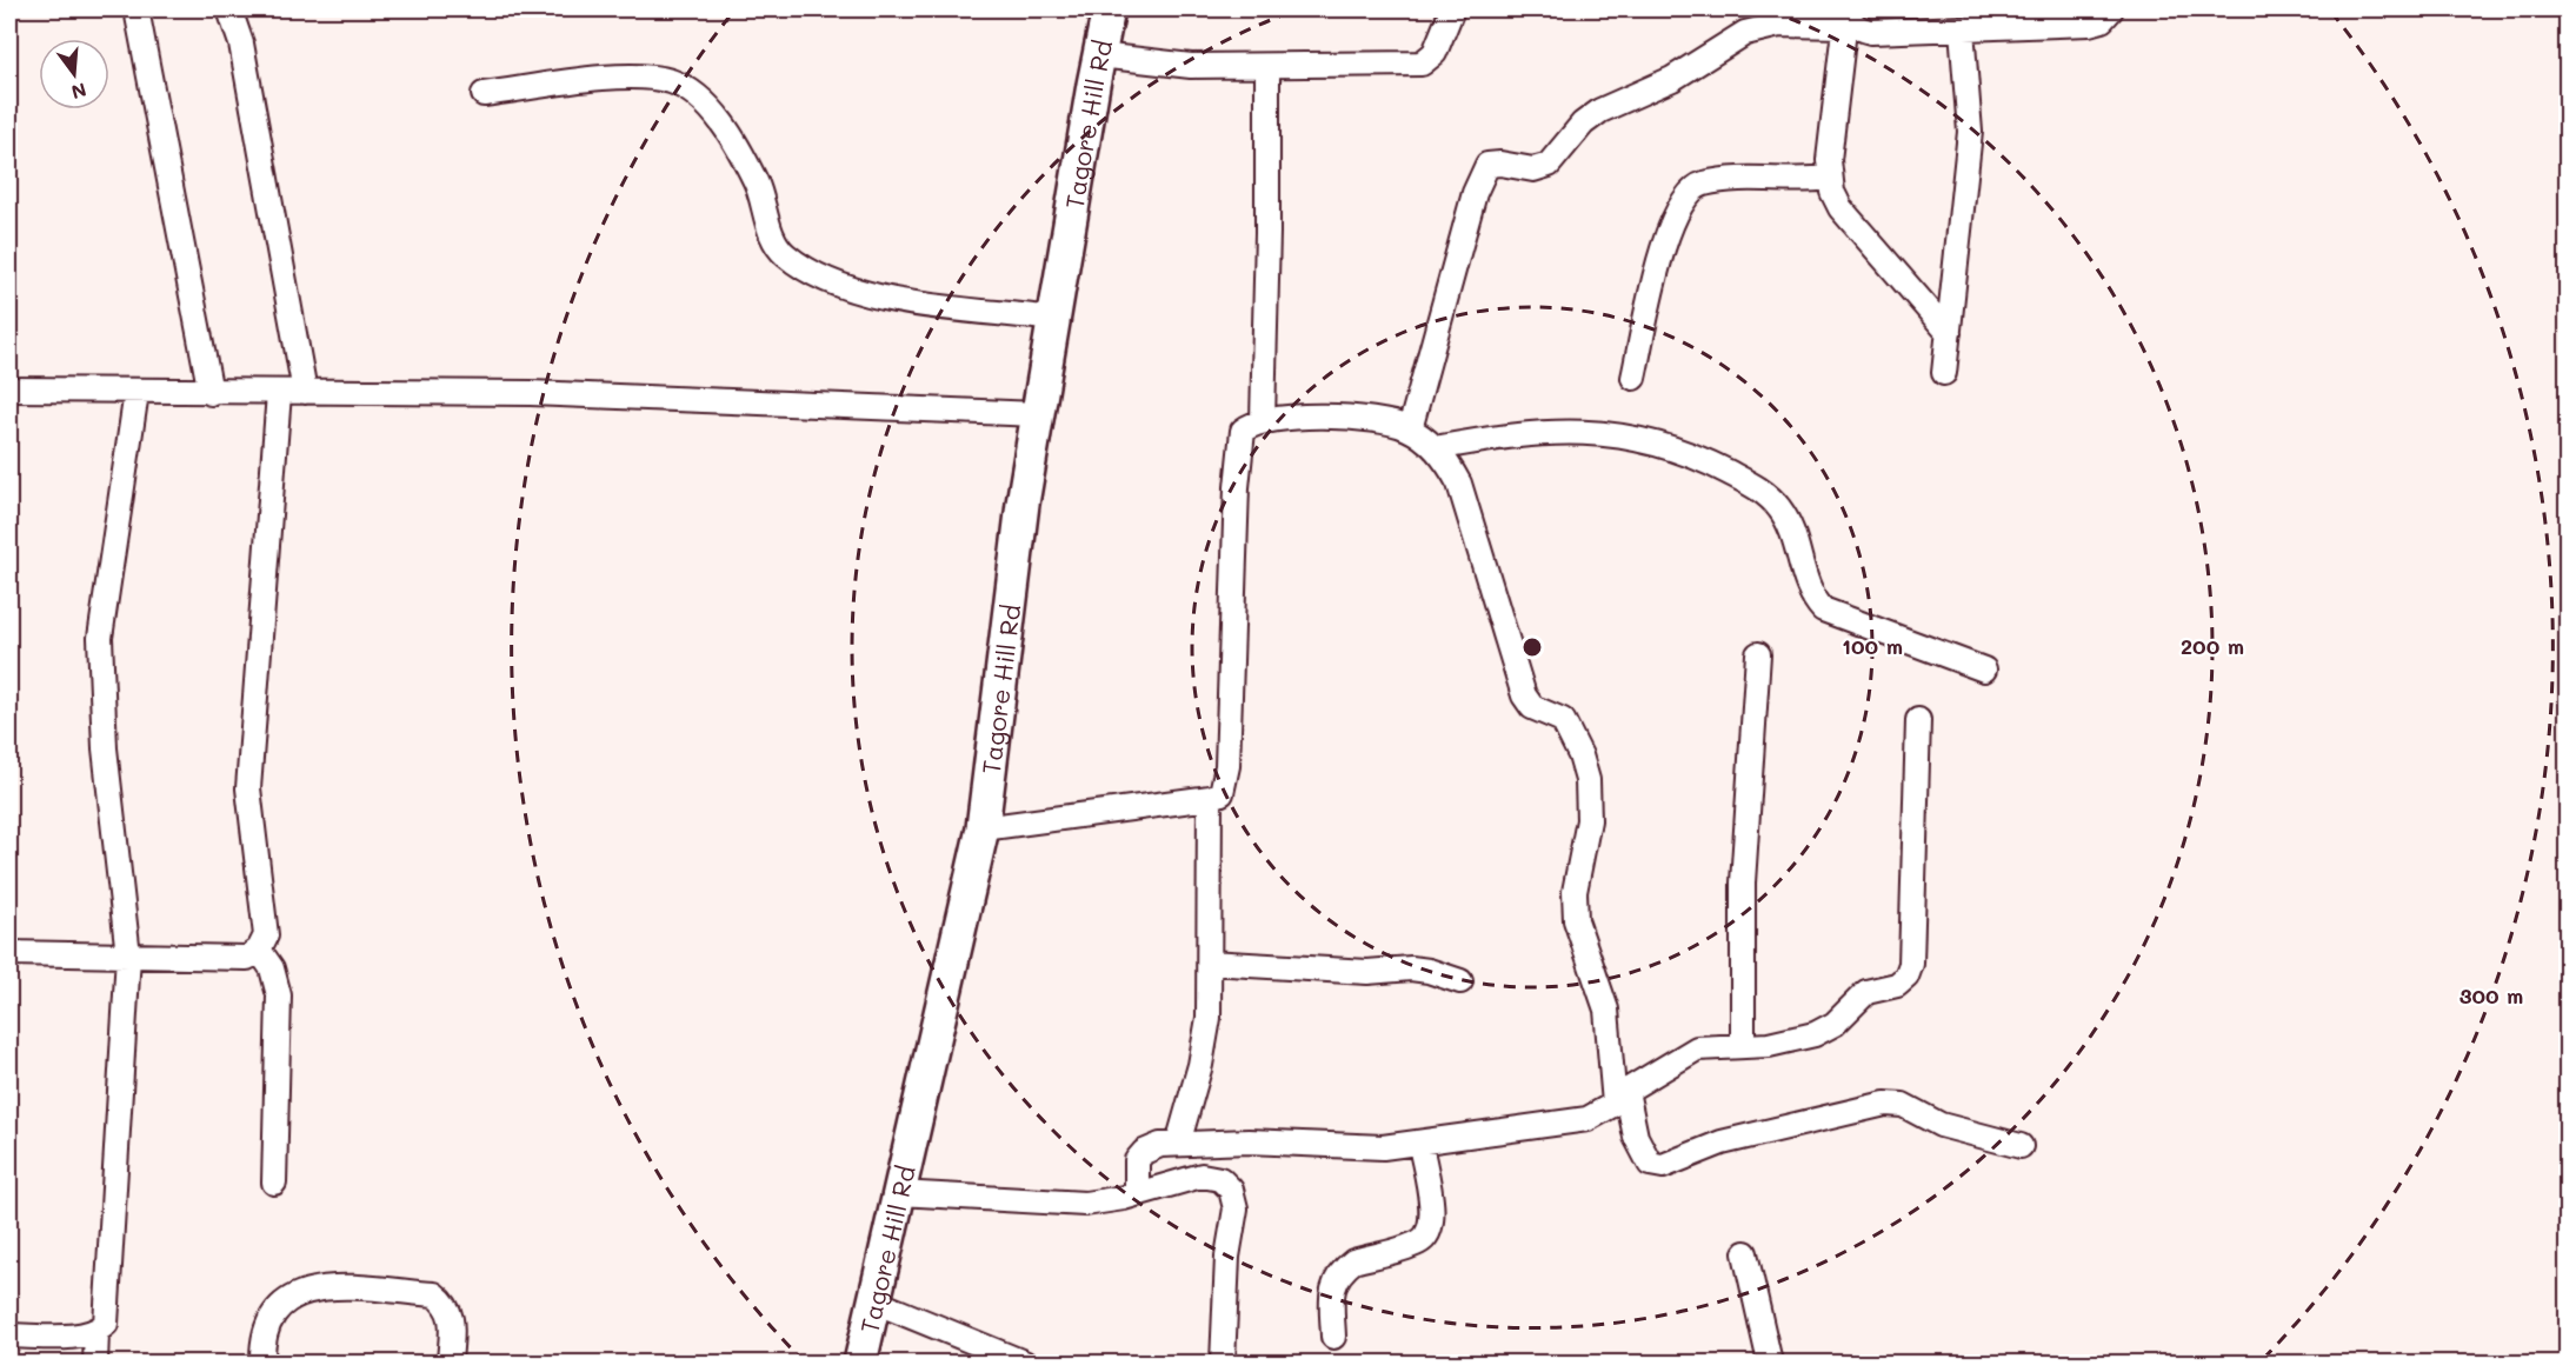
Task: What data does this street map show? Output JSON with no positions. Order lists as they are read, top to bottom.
{
  "streets": {
    "main road": ["Tagore Hill Rd"]
  },
  "north": "bottom",
  "rings": ["100 m", "200 m", "300 m"]
}
